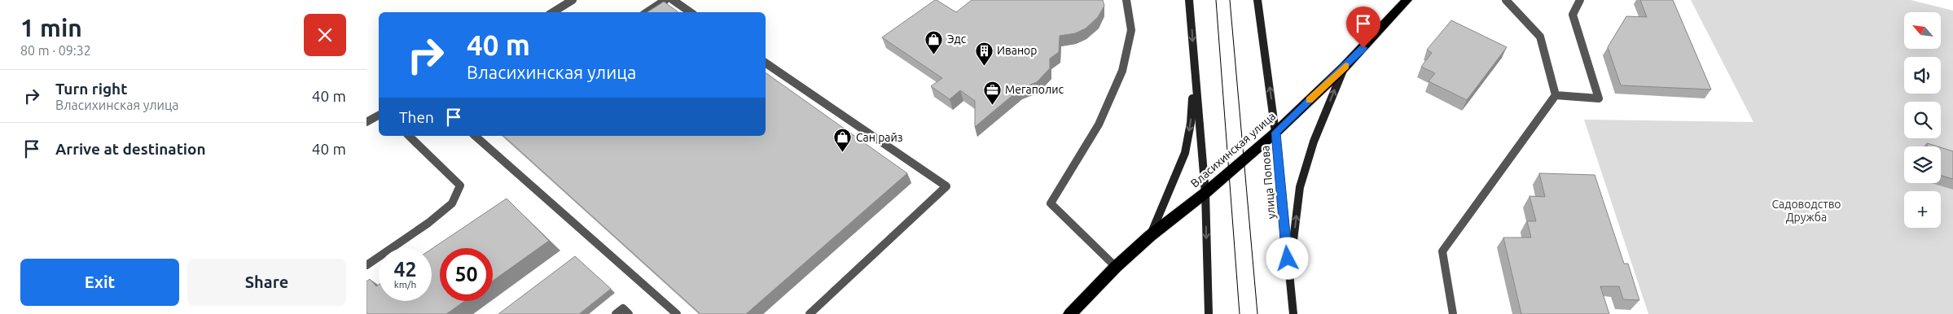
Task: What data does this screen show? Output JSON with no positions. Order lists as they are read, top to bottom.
{
  "streets": {
    "highway": ["Власихинская улица"],
    "main road": ["улица Попова"]
  },
  "crossings": [
    ["Власихинская улица", "улица Попова"]
  ],
  "parks": ["Садоводство Дружба"],
  "places": {
    "shop": ["Эдс", "Сан райз"],
    "building": ["Иванор"],
    "office": ["Мегаполис"]
  },
  "north": "top left",
  "page": {
    "heading": ["1 min", "80 m · 09:32"],
    "map_buttons": "+",
    "turn": ["40 m", "Власихинская улица"],
    "list": [
      {
        "name": "Turn right",
        "note": "Власихинская улица",
        "value": "40 m"
      },
      {
        "name": "Arrive at destination",
        "value": "40 m"
      }
    ],
    "then": "Then",
    "speed": "42 km/h",
    "limit": "50",
    "buttons": ["Exit", "Share"]
  }
}
